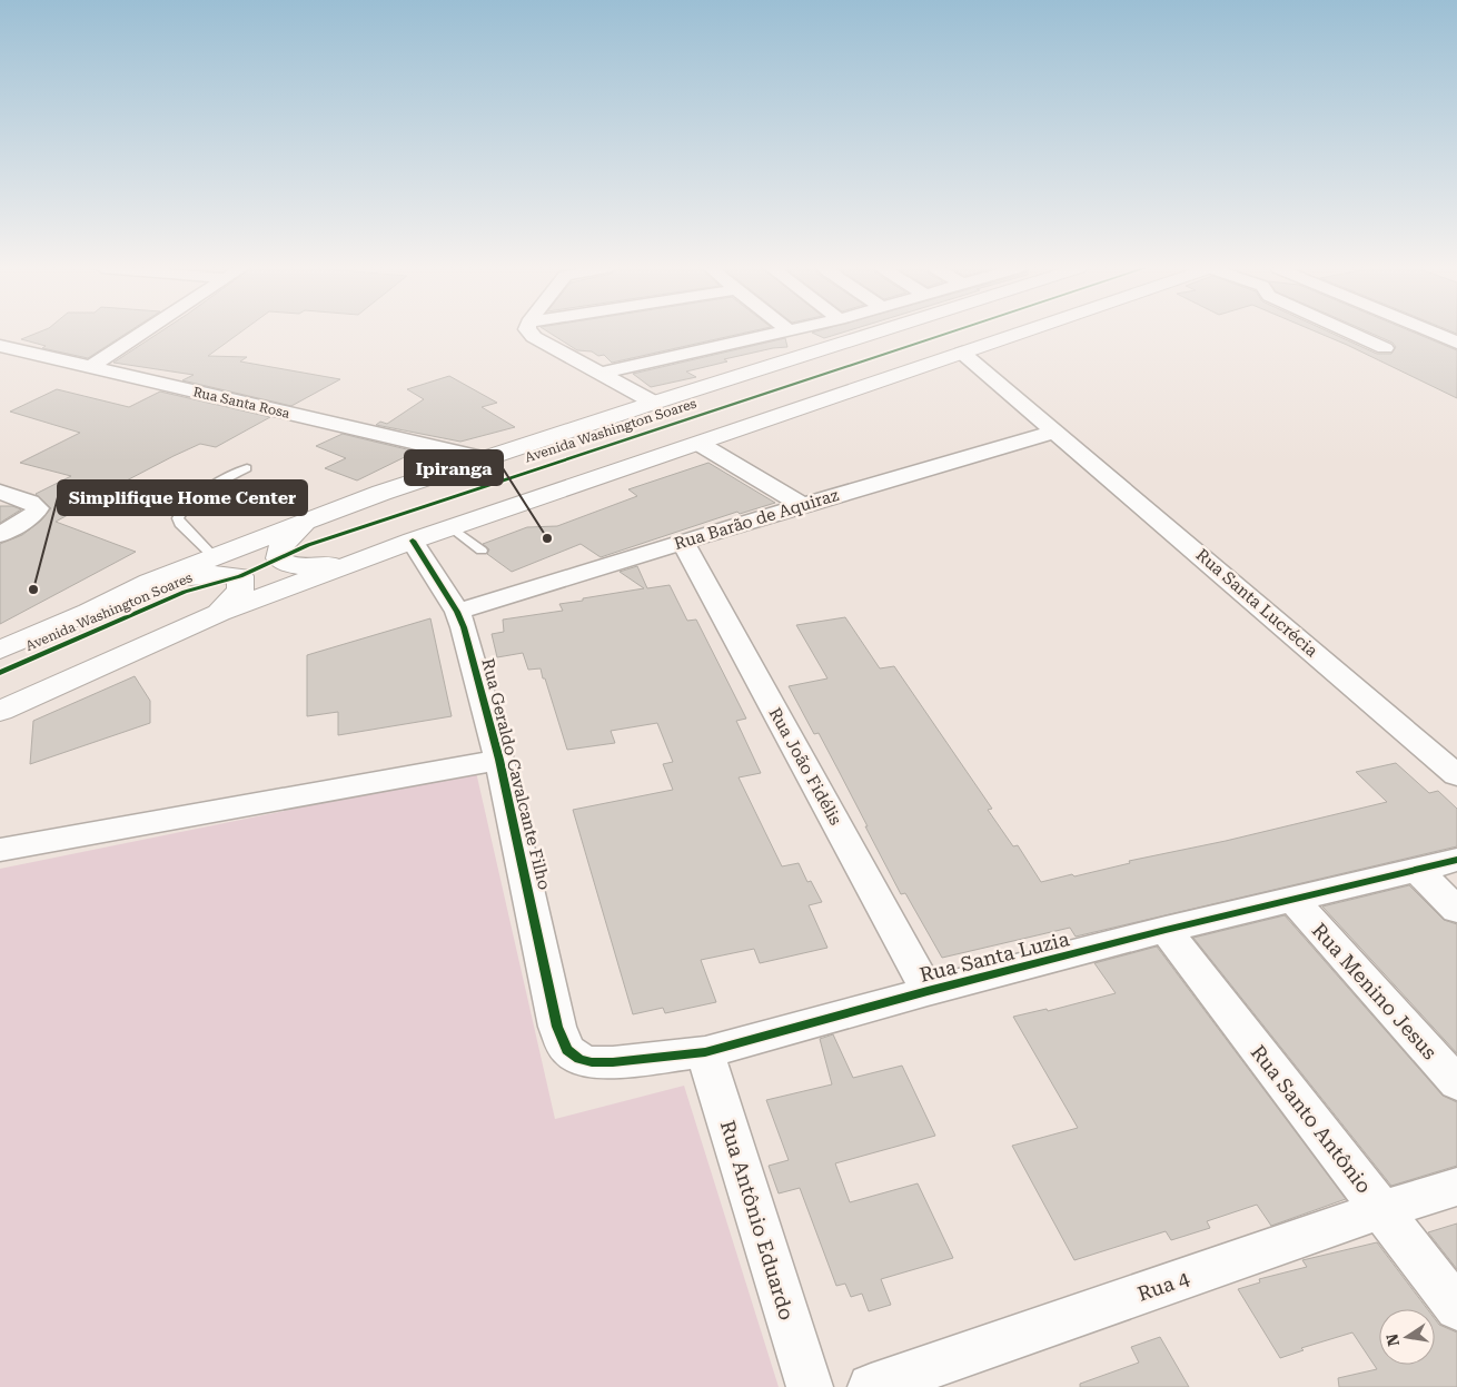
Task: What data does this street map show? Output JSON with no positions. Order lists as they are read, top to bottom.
{
  "streets": {
    "highway": ["Avenida Washington Soares"],
    "street": [
      "Rua Santa Rosa",
      "Rua Barão de Aquiraz",
      "Rua Santa Lucrécia",
      "Rua João Fidélis",
      "Rua Geraldo Cavalcante Filho",
      "Rua Santa Luzia",
      "Rua Menino Jesus",
      "Rua Santo Antônio",
      "Rua Antônio Eduardo",
      "Rua 4"
    ]
  },
  "crossings": [
    ["Rua Santa Rosa", "Avenida Washington Soares"],
    ["Rua Barão de Aquiraz", "Rua Santa Lucrécia"],
    ["Rua Barão de Aquiraz", "Rua João Fidélis"],
    ["Rua Barão de Aquiraz", "Rua Geraldo Cavalcante Filho"],
    ["Rua João Fidélis", "Rua Santa Luzia"],
    ["Rua Geraldo Cavalcante Filho", "Rua Santa Luzia"],
    ["Rua Santa Luzia", "Rua Menino Jesus"],
    ["Rua Santa Luzia", "Rua Santo Antônio"],
    ["Rua Santa Luzia", "Rua Antônio Eduardo"],
    ["Rua Santo Antônio", "Rua 4"]
  ],
  "places": ["Ipiranga", "Simplifique Home Center"],
  "north": "left"
}
